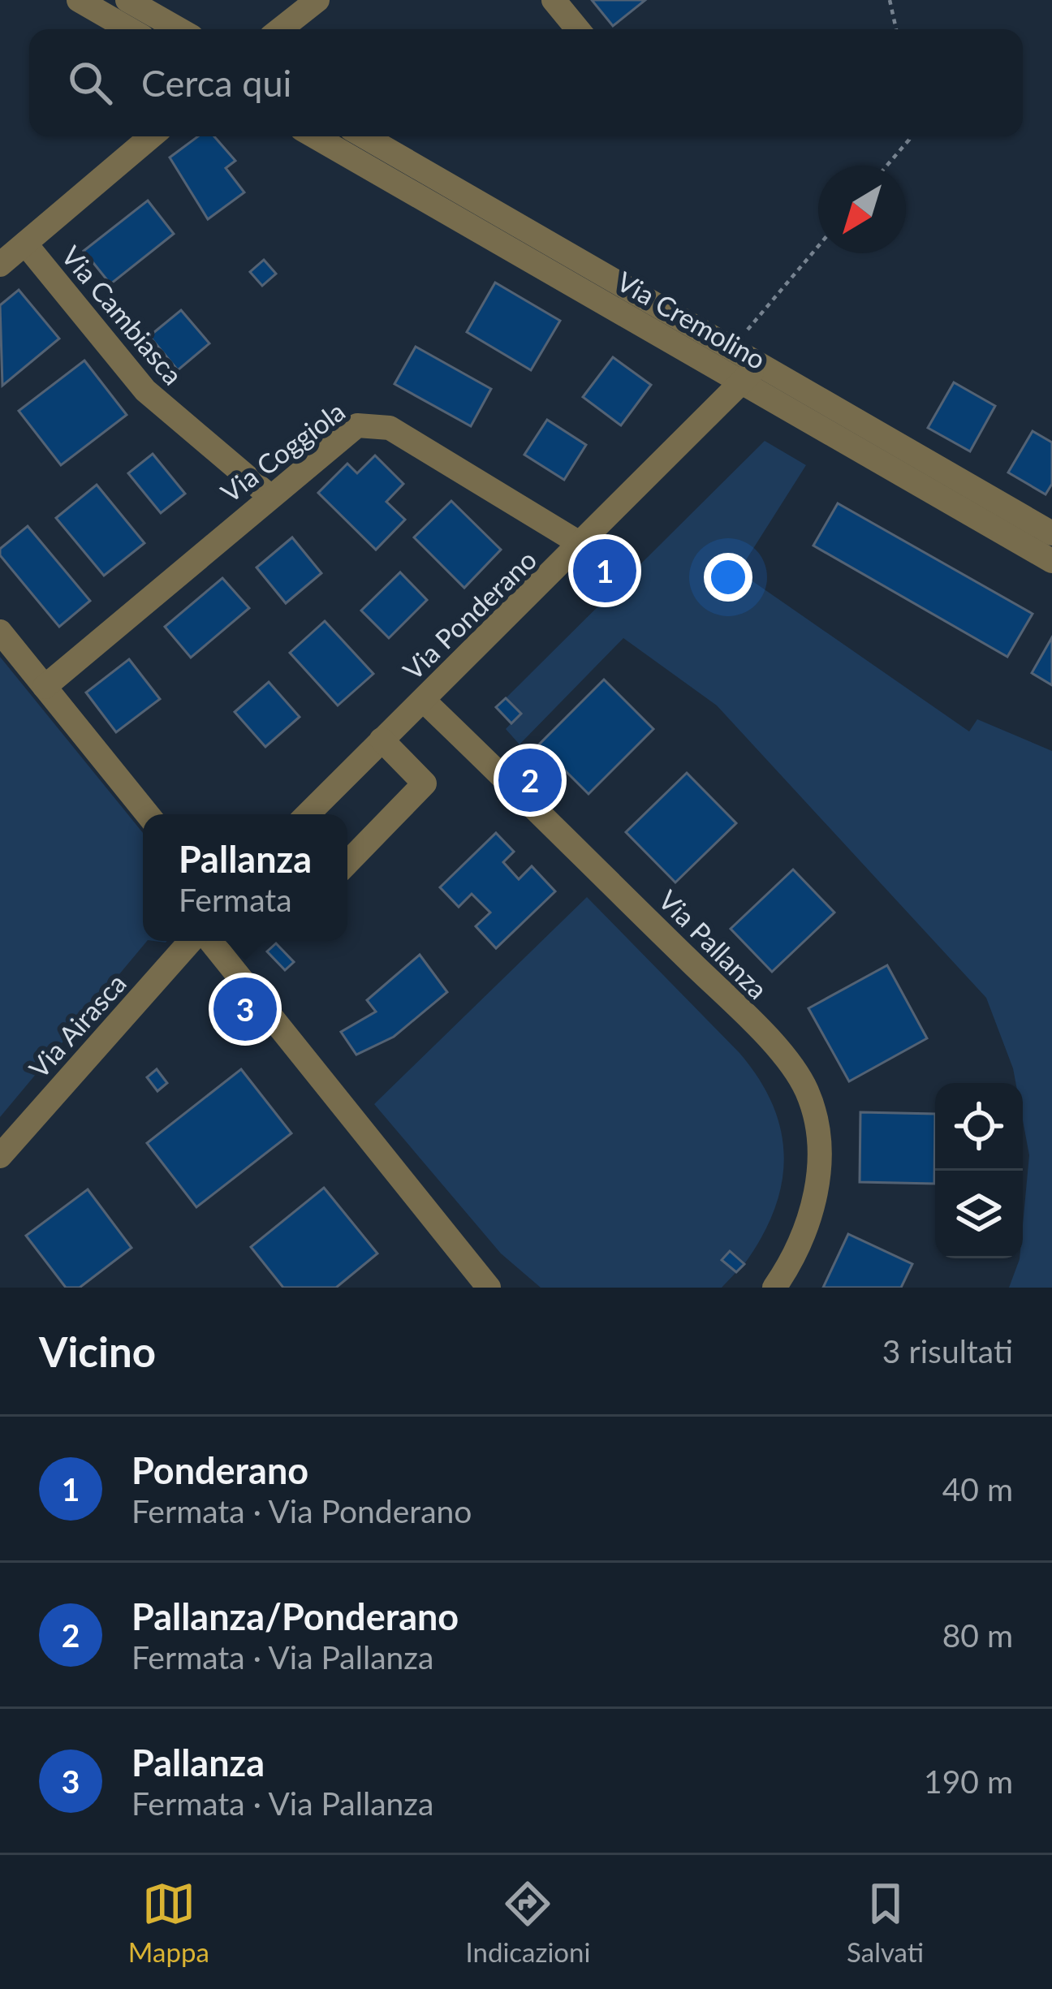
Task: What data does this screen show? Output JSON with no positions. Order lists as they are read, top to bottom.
{
  "streets": {
    "street": [
      "Via Cambiasca",
      "Via Cremolino",
      "Via Coggiola",
      "Via Ponderano",
      "Via Pallanza",
      "Via Airasca"
    ]
  },
  "crossings": [
    ["Via Cambiasca", "Via Coggiola"],
    ["Via Cremolino", "Via Ponderano"],
    ["Via Coggiola", "Via Ponderano"],
    ["Via Ponderano", "Via Pallanza"]
  ],
  "north": "bottom left",
  "page": {
    "search": "Cerca qui",
    "pins": ["1", "2", "3"],
    "popup": ["Pallanza", "Fermata"],
    "heading": ["Vicino", "3 risultati"],
    "list": [
      {
        "mark": "1",
        "name": "Ponderano",
        "note": "Fermata · Via Ponderano",
        "value": "40 m"
      },
      {
        "mark": "2",
        "name": "Pallanza/Ponderano",
        "note": "Fermata · Via Pallanza",
        "value": "80 m"
      },
      {
        "mark": "3",
        "name": "Pallanza",
        "note": "Fermata · Via Pallanza",
        "value": "190 m"
      }
    ],
    "nav": ["Mappa", "Indicazioni", "Salvati"]
  }
}
